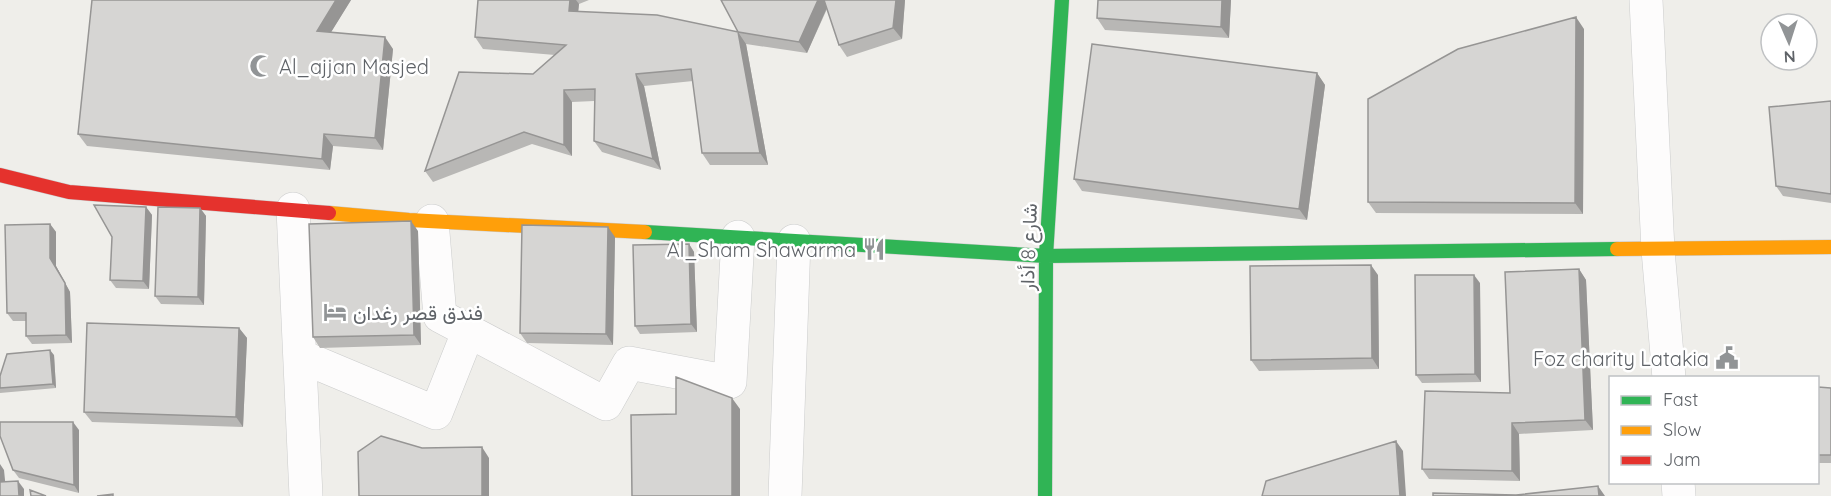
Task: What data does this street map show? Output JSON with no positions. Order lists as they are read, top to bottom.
{
  "streets": {
    "main road": ["شارع 8 أذار"]
  },
  "places": {
    "mosque": ["Al_ajjan Masjed"],
    "restaurant": ["Al_Sham Shawarma"],
    "hotel": ["فندق قصر رغدان"],
    "public building": ["Foz charity Latakia"]
  },
  "legend": ["Fast", "Slow", "Jam"],
  "north": "bottom"
}
